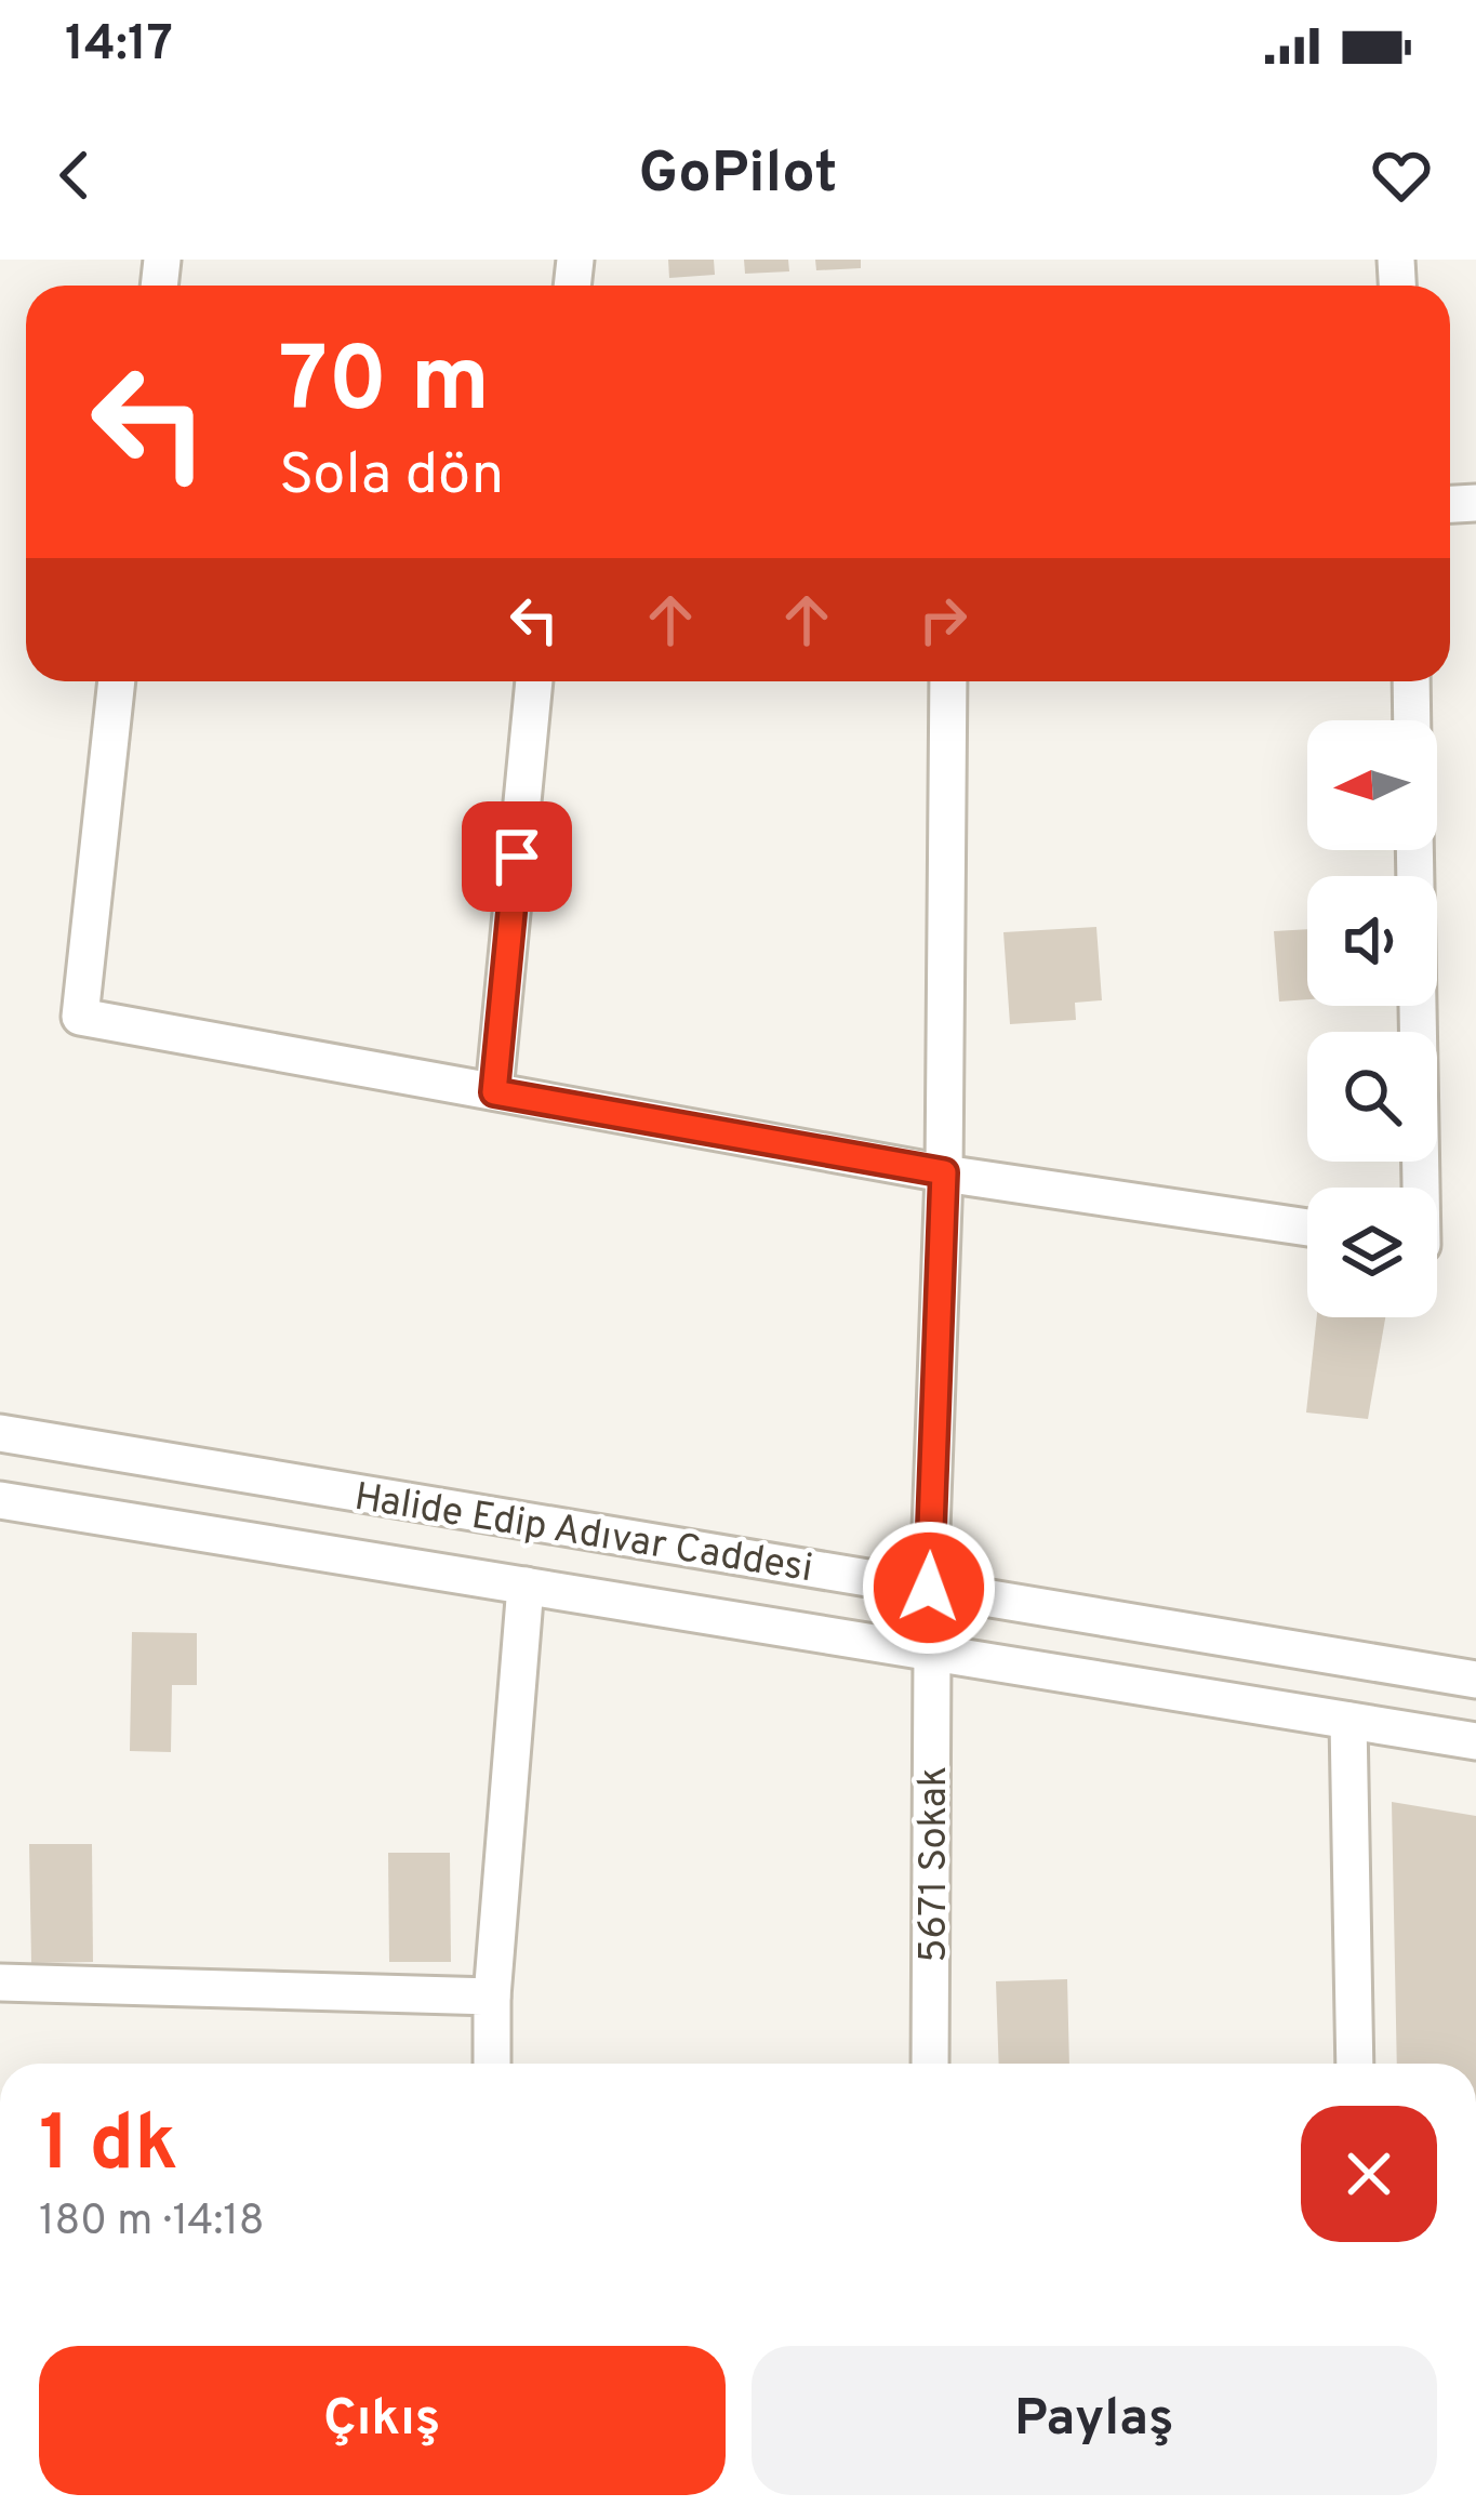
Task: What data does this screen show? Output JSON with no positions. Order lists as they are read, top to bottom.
{
  "streets": {
    "street": ["Halide Edip Adıvar Caddesi", "5671 Sokak"]
  },
  "crossings": [
    ["Halide Edip Adıvar Caddesi", "5671 Sokak"]
  ],
  "north": "left",
  "page": {
    "status": "14:17",
    "header": "GoPilot",
    "turn": ["70 m", "Sola dön"],
    "heading": ["1 dk", "180 m · 14:18"],
    "buttons": ["Çıkış", "Paylaş"]
  }
}
